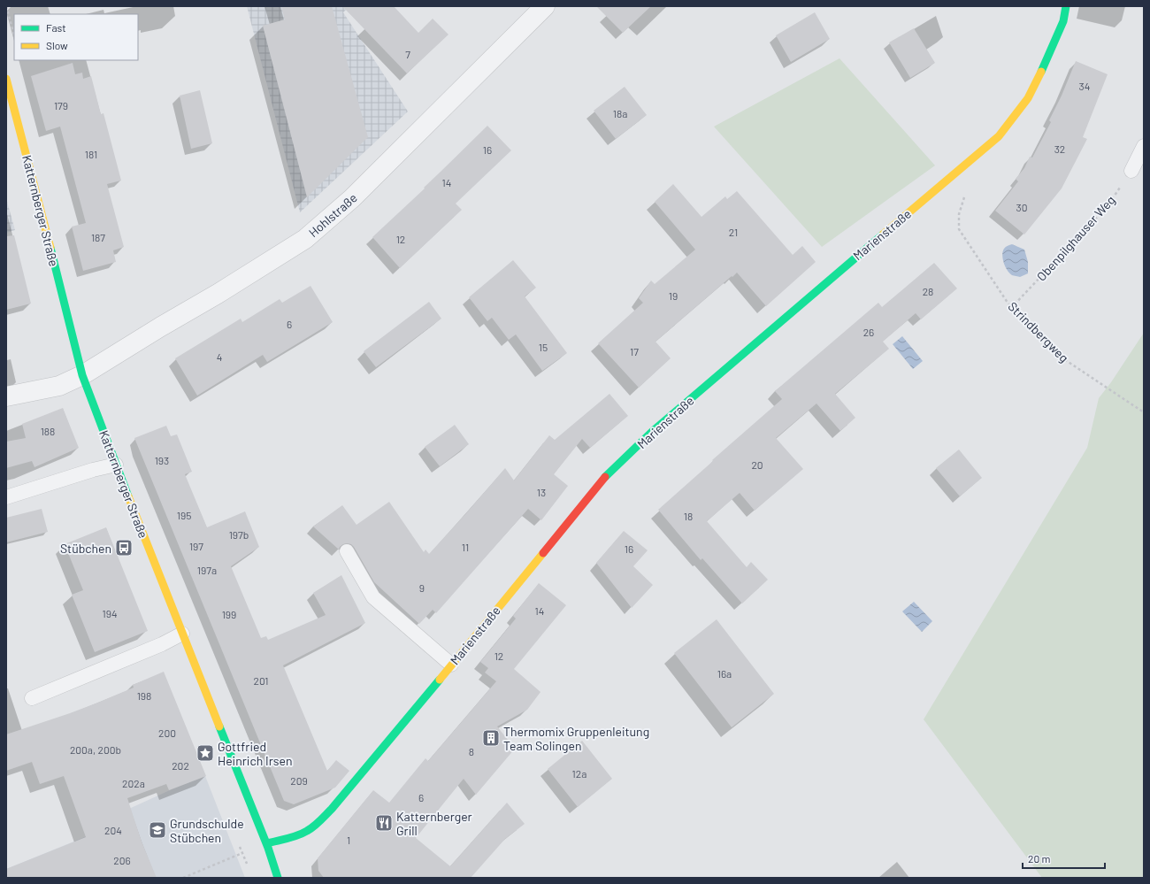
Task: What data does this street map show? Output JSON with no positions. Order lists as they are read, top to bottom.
{
  "streets": {
    "street": ["Katternberger Straße", "Hohlstraße", "Marienstraße"],
    "path": ["Obenpilghauser Weg", "Strindbergweg"]
  },
  "crossings": [
    ["Katternberger Straße", "Hohlstraße"],
    ["Katternberger Straße", "Marienstraße"],
    ["Marienstraße", "Strindbergweg"],
    ["Obenpilghauser Weg", "Strindbergweg"]
  ],
  "places": {
    "bus stop": ["Stübchen"],
    "building": ["Thermomix Gruppenleitung Team Solingen"],
    "place": ["Gottfried Heinrich Irsen"],
    "restaurant": ["Katternberger Grill"],
    "school or university": ["Grundschulde Stübchen"]
  },
  "house_numbers": [
    "7",
    "34",
    "179",
    "18a",
    "32",
    "16",
    "181",
    "14",
    "30",
    "21",
    "187",
    "12",
    "28",
    "19",
    "6",
    "26",
    "15",
    "17",
    "4",
    "188",
    "193",
    "20",
    "13",
    "195",
    "18",
    "197b",
    "197",
    "11",
    "16",
    "197a",
    "9",
    "14",
    "194",
    "199",
    "12",
    "16a",
    "201",
    "198",
    "200",
    "200a, 200b",
    "8",
    "202",
    "12a",
    "209",
    "202a",
    "6",
    "204",
    "1",
    "206"
  ],
  "legend": ["Fast", "Slow"],
  "scale_bar": "20 m"
}
